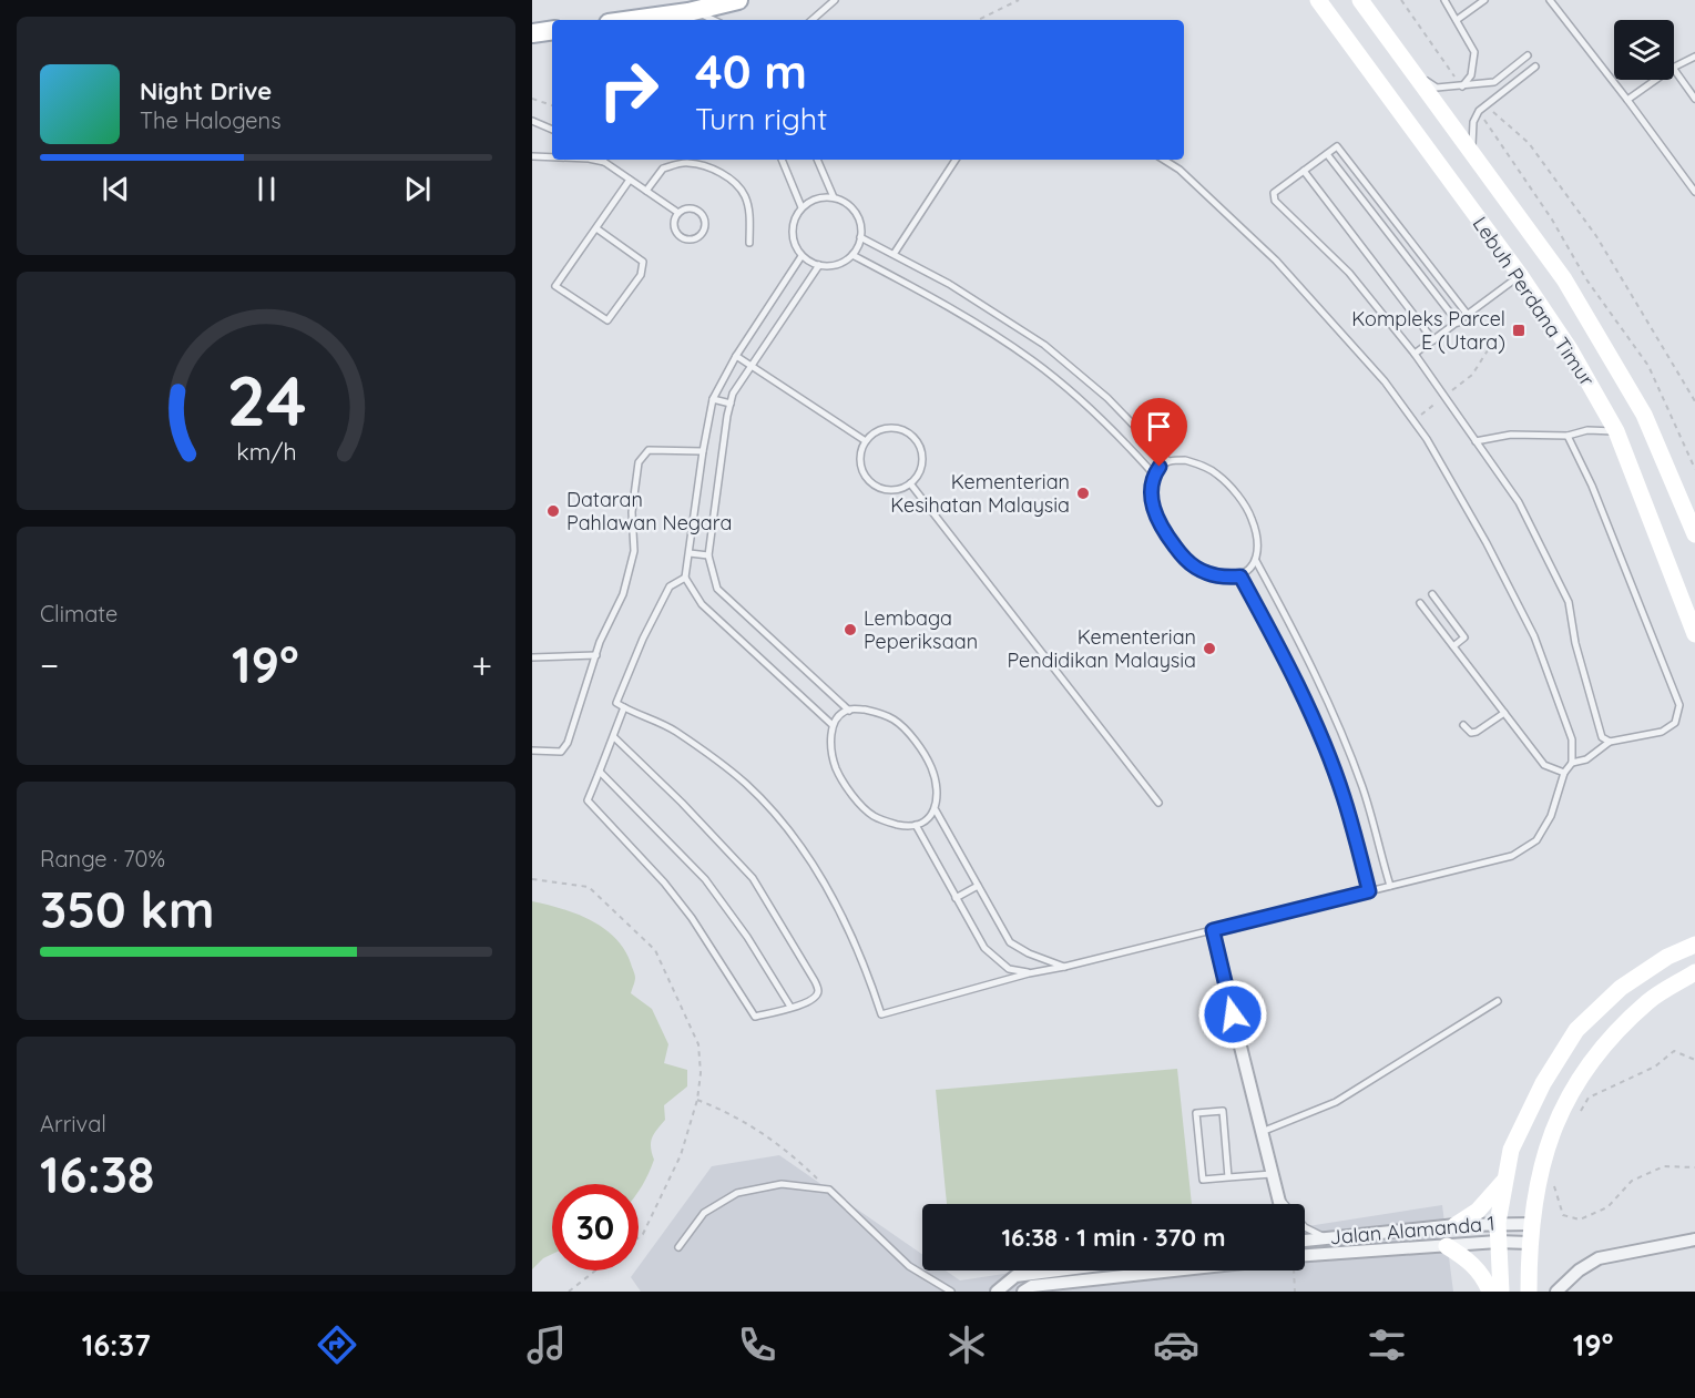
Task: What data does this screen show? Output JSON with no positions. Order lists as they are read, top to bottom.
{
  "streets": {
    "main road": ["Lebuh Perdana Timur"],
    "street": ["Jalan Alamanda 1"]
  },
  "places": {
    "transit": ["Kompleks Parcel E (Utara)"],
    "other": [
      "Kementerian Kesihatan Malaysia",
      "Dataran Pahlawan Negara",
      "Lembaga Peperiksaan",
      "Kementerian Pendidikan Malaysia"
    ]
  },
  "page": {
    "turn": ["40 m", "Turn right"],
    "song": ["Night Drive", "The Halogens"],
    "tile": [
      "Climate",
      ["Range · 70%", "350 km"],
      ["Arrival", "16:38"]
    ],
    "heat": ["−", "19°", "+"],
    "limit": "30",
    "trip": "16:38 · 1 min · 370 m",
    "tabs": ["16:37", "19°"],
    "gauge": ["24", "km/h"]
  }
}
